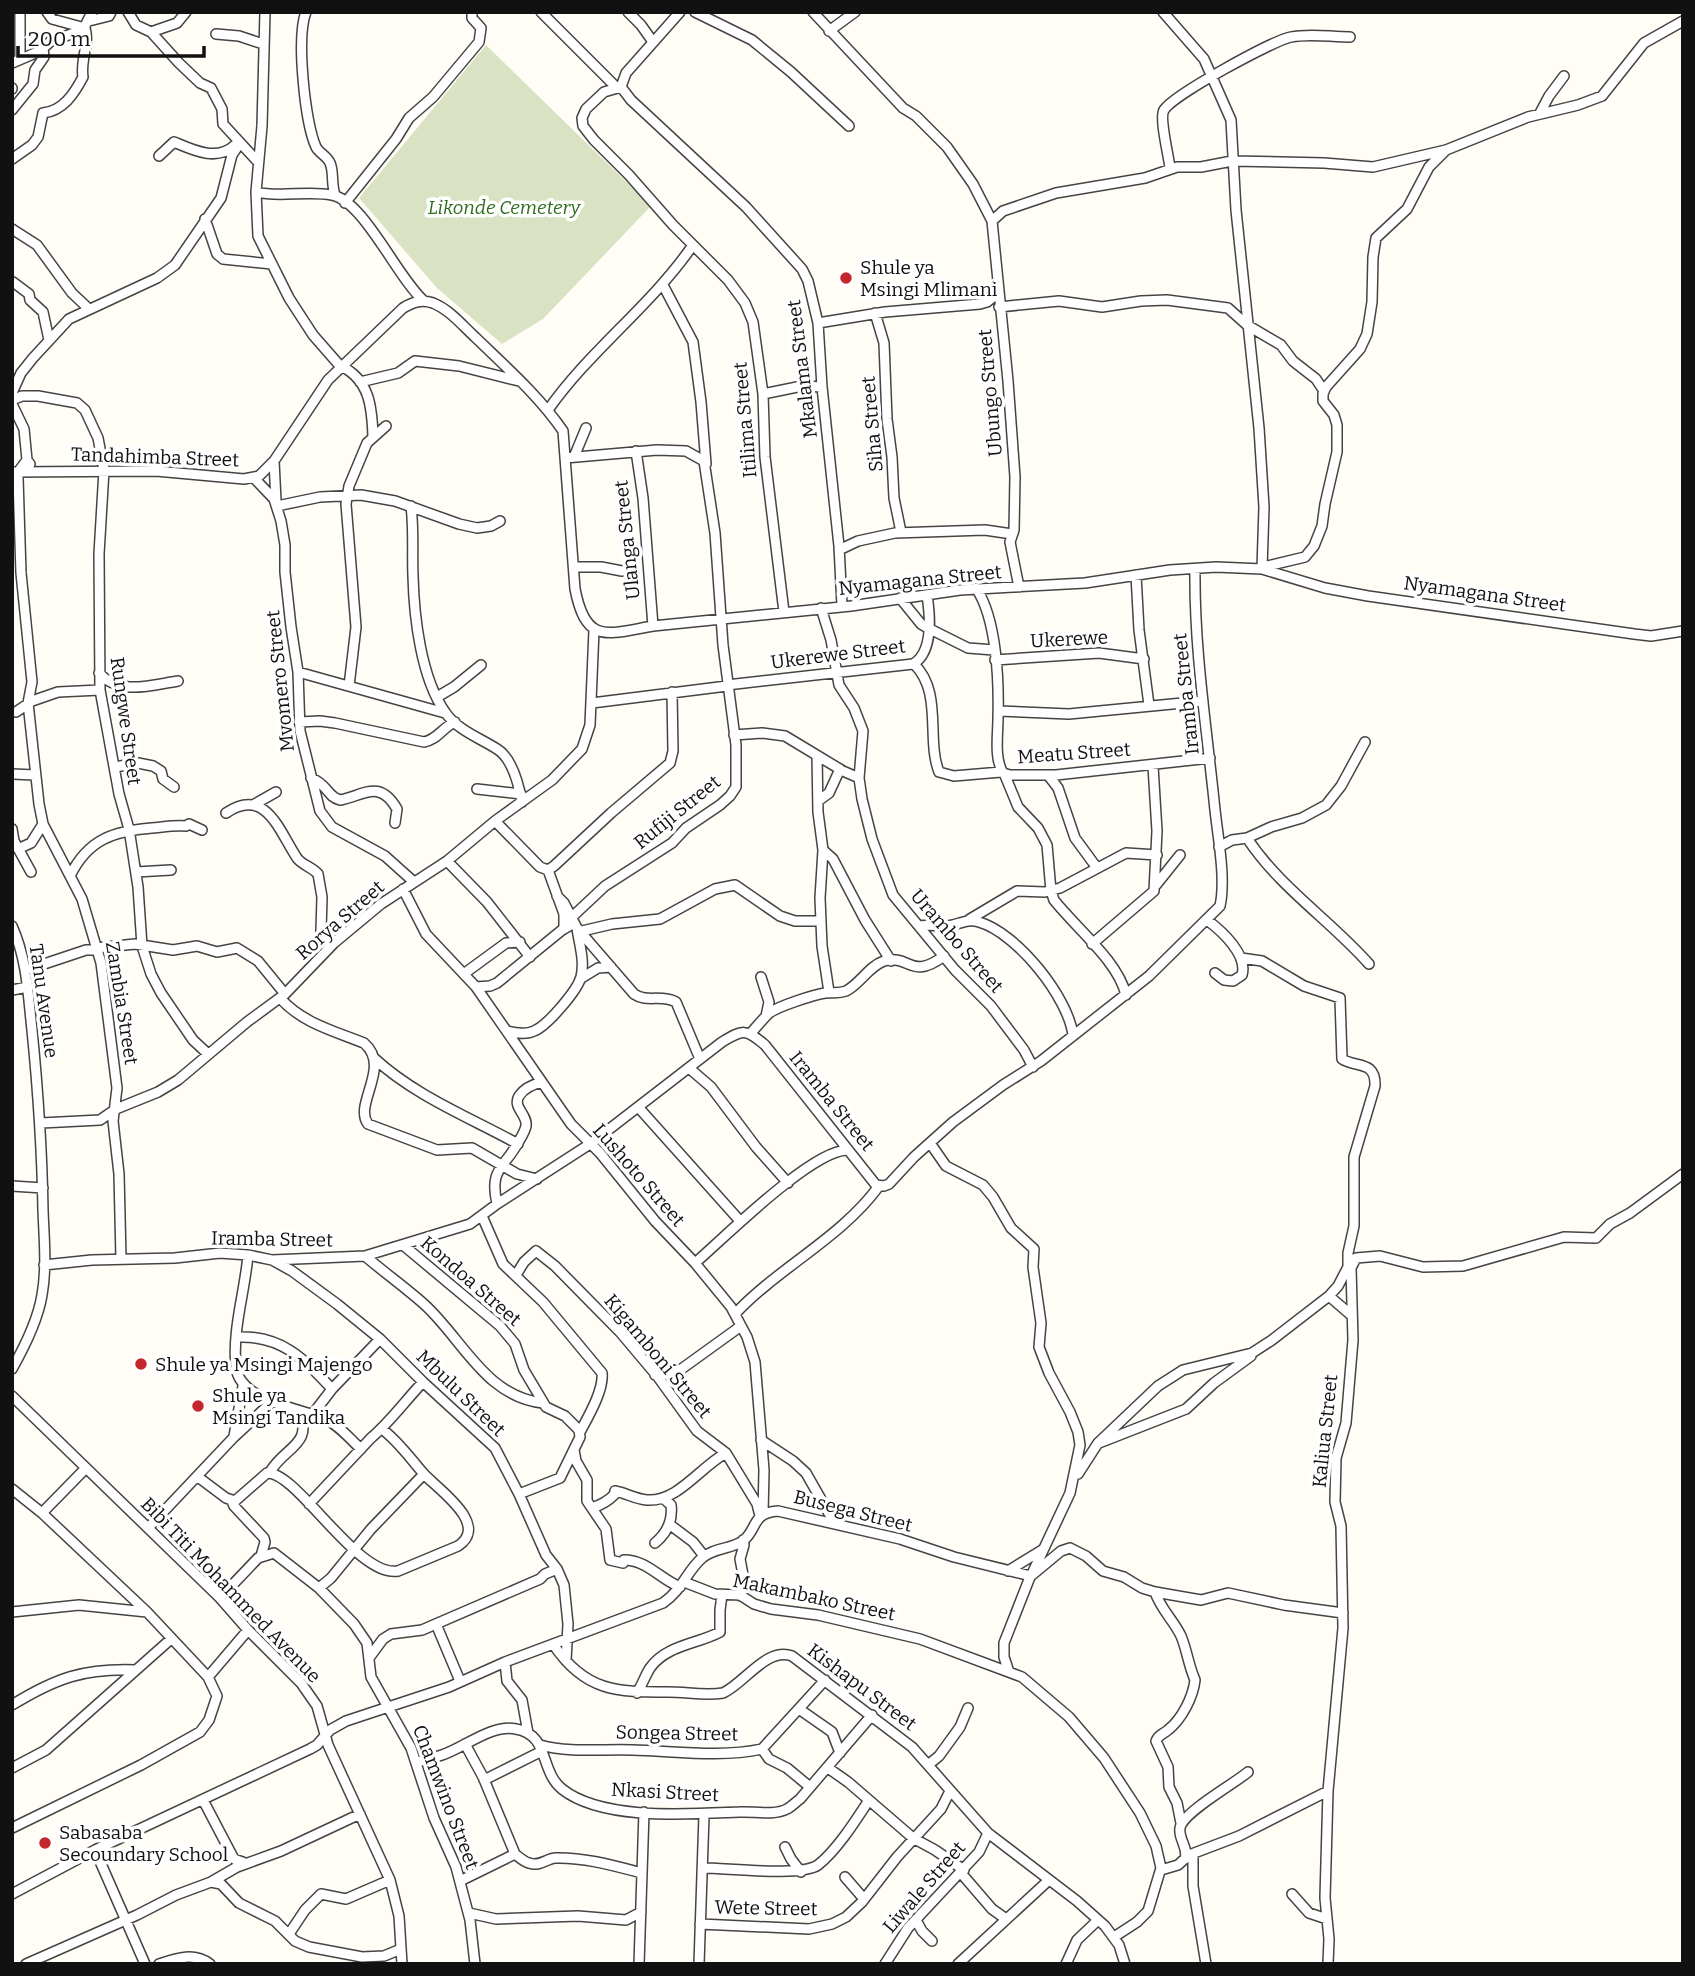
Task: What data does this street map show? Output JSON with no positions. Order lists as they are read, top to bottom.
{
  "streets": {
    "street": [
      "Mkalama Street",
      "Ubungo Street",
      "Itilima Street",
      "Siha Street",
      "Tandahimba Street",
      "Ulanga Street",
      "Nyamagana Street",
      "Ukerewe",
      "Ukerewe Street",
      "Mvomero Street",
      "Iramba Street",
      "Rungwe Street",
      "Meatu Street",
      "Rufiji Street",
      "Rorya Street",
      "Urambo Street",
      "Tanu Avenue",
      "Zambia Street",
      "Lushoto Street",
      "Kondoa Street",
      "Kigamboni Street",
      "Mbulu Street",
      "Kaliua Street",
      "Busega Street",
      "Bibi Titi Mohammed Avenue",
      "Makambako Street",
      "Kishapu Street",
      "Songea Street",
      "Nkasi Street",
      "Chamwino Street",
      "Liwale Street",
      "Wete Street"
    ]
  },
  "crossings": [
    ["Mkalama Street", "Itilima Street"],
    ["Mkalama Street", "Nyamagana Street"],
    ["Ubungo Street", "Nyamagana Street"],
    ["Itilima Street", "Nyamagana Street"],
    ["Tandahimba Street", "Mvomero Street"],
    ["Tandahimba Street", "Rungwe Street"],
    ["Tandahimba Street", "Zambia Street"],
    ["Ulanga Street", "Nyamagana Street"],
    ["Nyamagana Street", "Ukerewe Street"],
    ["Nyamagana Street", "Iramba Street"],
    ["Nyamagana Street", "Meatu Street"],
    ["Nyamagana Street", "Rufiji Street"],
    ["Nyamagana Street", "Rorya Street"],
    ["Nyamagana Street", "Urambo Street"],
    ["Ukerewe", "Meatu Street"],
    ["Ukerewe Street", "Meatu Street"],
    ["Ukerewe Street", "Rufiji Street"],
    ["Ukerewe Street", "Rorya Street"],
    ["Ukerewe Street", "Urambo Street"],
    ["Mvomero Street", "Rorya Street"],
    ["Iramba Street", "Meatu Street"],
    ["Iramba Street", "Urambo Street"],
    ["Iramba Street", "Tanu Avenue"],
    ["Iramba Street", "Zambia Street"],
    ["Iramba Street", "Lushoto Street"],
    ["Iramba Street", "Kondoa Street"],
    ["Iramba Street", "Mbulu Street"],
    ["Rungwe Street", "Rorya Street"],
    ["Rufiji Street", "Lushoto Street"],
    ["Rorya Street", "Tanu Avenue"],
    ["Rorya Street", "Zambia Street"],
    ["Rorya Street", "Lushoto Street"],
    ["Lushoto Street", "Kigamboni Street"],
    ["Lushoto Street", "Busega Street"],
    ["Kigamboni Street", "Busega Street"],
    ["Mbulu Street", "Kishapu Street"],
    ["Kishapu Street", "Songea Street"],
    ["Kishapu Street", "Nkasi Street"],
    ["Kishapu Street", "Liwale Street"],
    ["Kishapu Street", "Wete Street"],
    ["Songea Street", "Nkasi Street"]
  ],
  "parks": ["Likonde Cemetery"],
  "places": [
    "Shule ya Msingi Mlimani",
    "Shule ya Msingi Majengo",
    "Shule ya Msingi Tandika",
    "Sabasaba Secoundary School"
  ],
  "scale_bar": "200 m"
}
